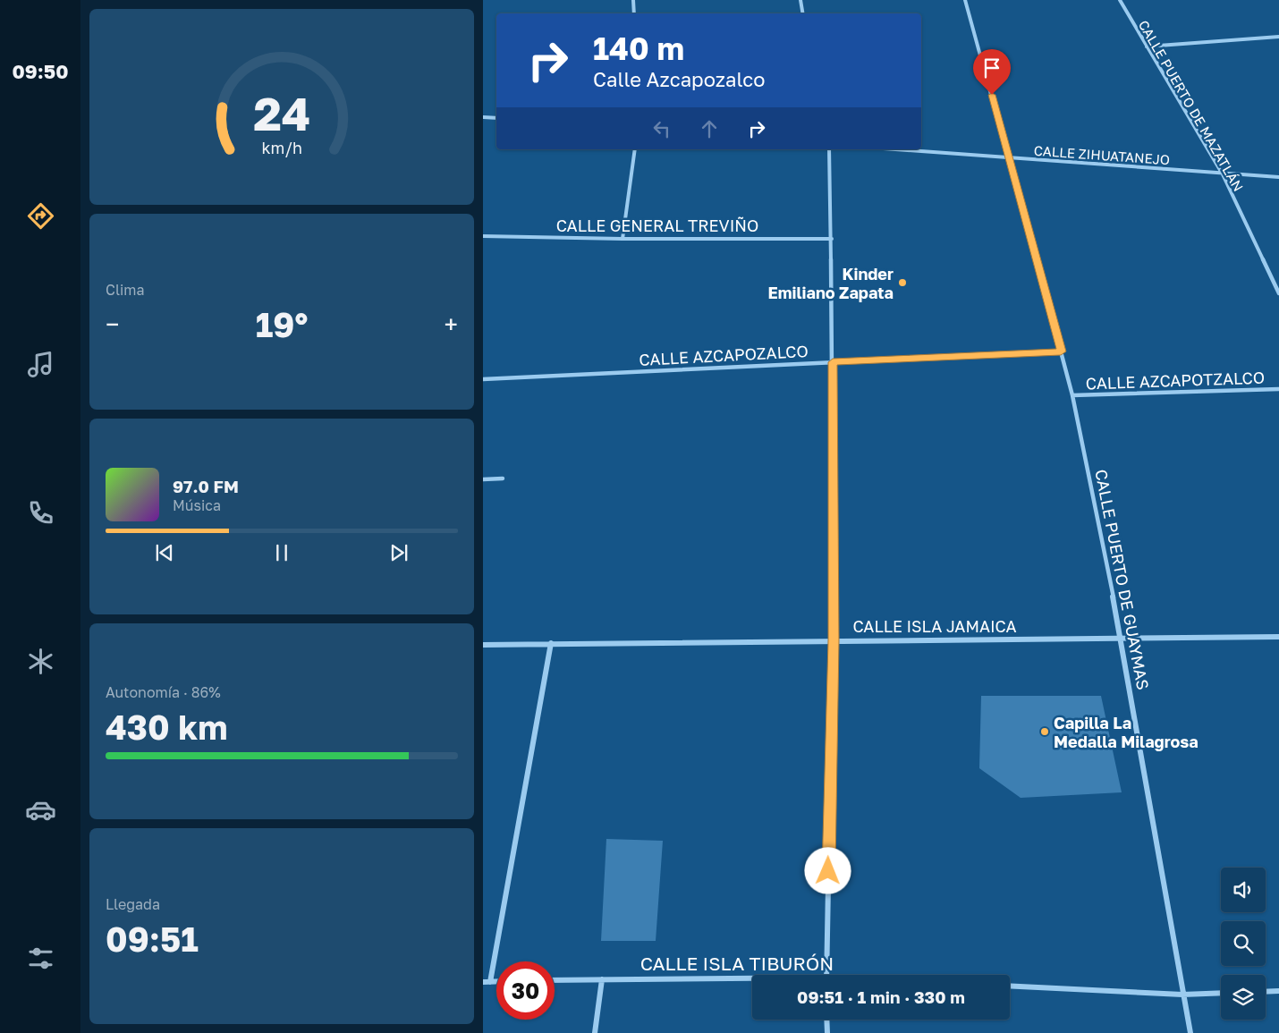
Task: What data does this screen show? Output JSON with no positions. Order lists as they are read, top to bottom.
{
  "streets": {
    "street": [
      "CALLE PUERTO DE MAZATLÁN",
      "CALLE ZIHUATANEJO",
      "CALLE GENERAL TREVIÑO",
      "CALLE AZCAPOZALCO",
      "CALLE AZCAPOTZALCO",
      "CALLE PUERTO DE GUAYMAS",
      "CALLE ISLA JAMAICA",
      "CALLE ISLA TIBURÓN"
    ]
  },
  "crossings": [
    ["CALLE PUERTO DE MAZATLÁN", "CALLE ZIHUATANEJO"],
    ["CALLE AZCAPOZALCO", "CALLE PUERTO DE GUAYMAS"],
    ["CALLE AZCAPOTZALCO", "CALLE PUERTO DE GUAYMAS"],
    ["CALLE PUERTO DE GUAYMAS", "CALLE ISLA JAMAICA"]
  ],
  "places": ["Kinder Emiliano Zapata", "Capilla La Medalla Milagrosa"],
  "page": {
    "tabs": "09:50",
    "turn": ["140 m", "Calle Azcapozalco"],
    "tile": [
      "Clima",
      ["Autonomía · 86%", "430 km"],
      ["Llegada", "09:51"]
    ],
    "heat": ["−", "19°", "+"],
    "song": ["97.0 FM", "Música"],
    "limit": "30",
    "trip": "09:51 · 1 min · 330 m",
    "gauge": ["24", "km/h"]
  }
}
